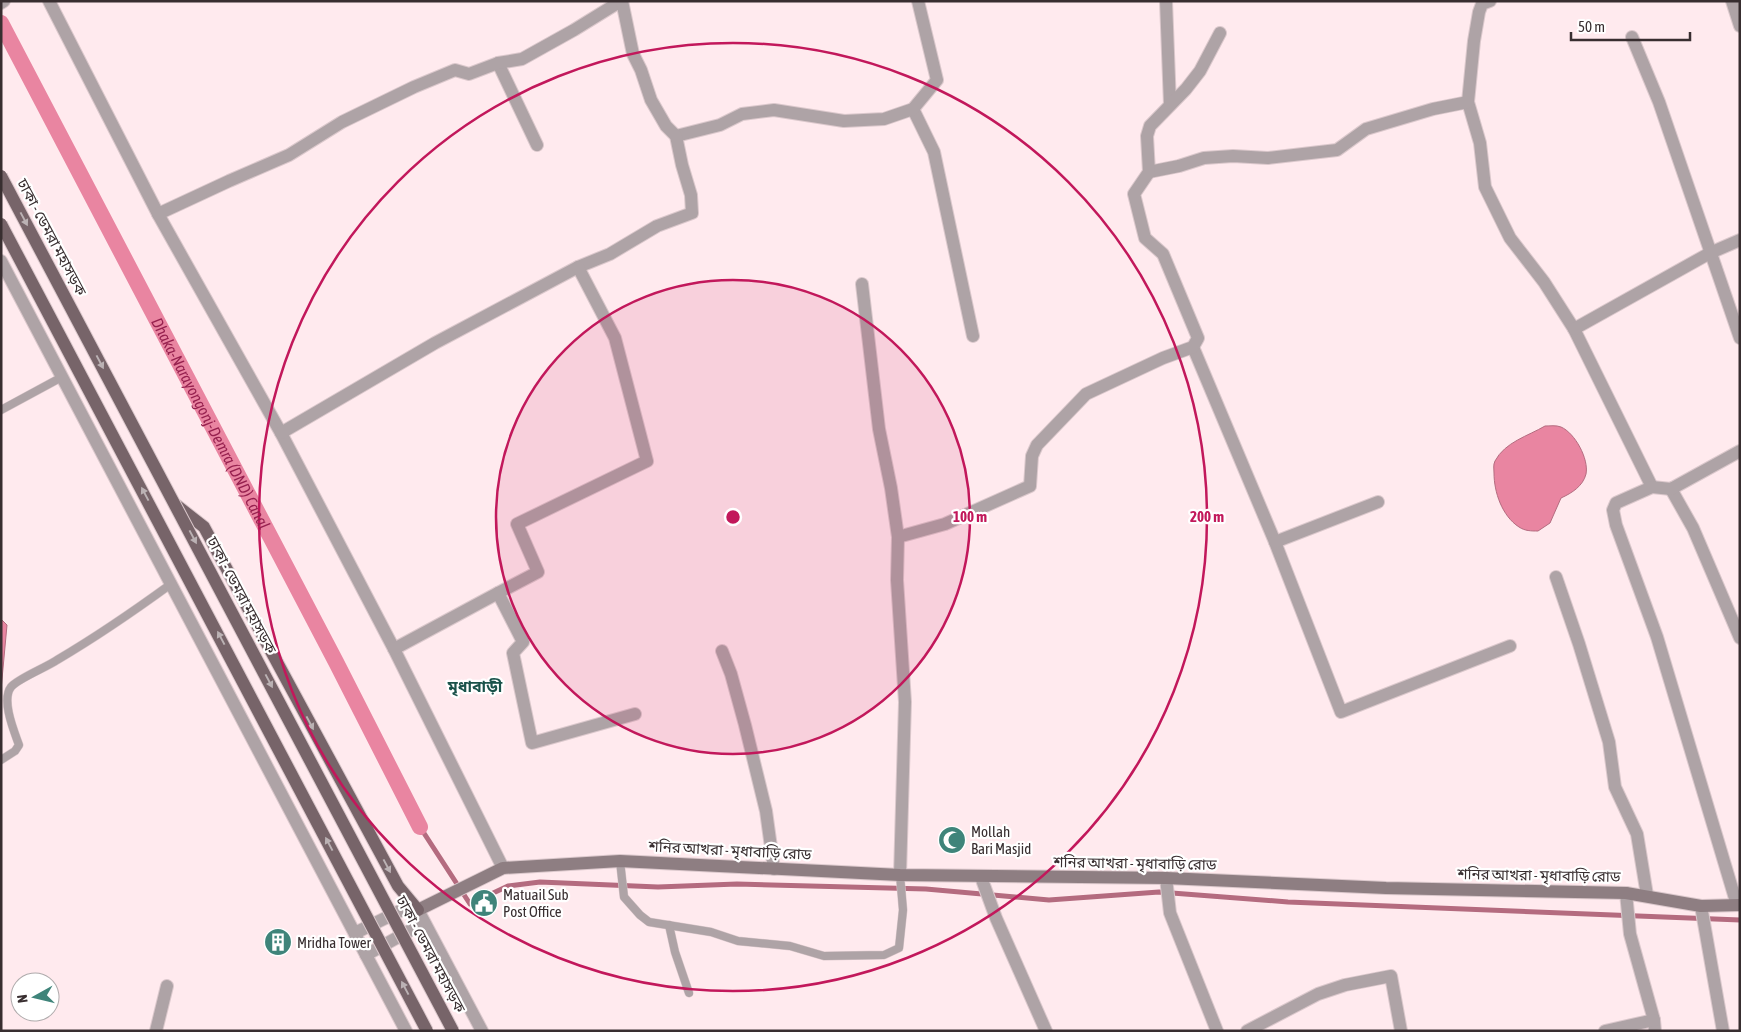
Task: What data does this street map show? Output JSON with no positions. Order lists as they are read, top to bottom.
{
  "streets": {
    "main road": ["ঢাকা - ডেমরা মহাসড়ক", "শনির আখরা - মৃধাবাড়ি রোড"]
  },
  "districts": ["মৃধাবাড়ী"],
  "water": ["Dhaka-Narayongonj-Demra (DND) Canal"],
  "places": {
    "mosque": ["Mollah Bari Masjid"],
    "public building": ["Matuail Sub Post Office"],
    "building": ["Mridha Tower"]
  },
  "scale_bar": "50 m",
  "north": "left",
  "rings": ["100 m", "200 m"]
}
